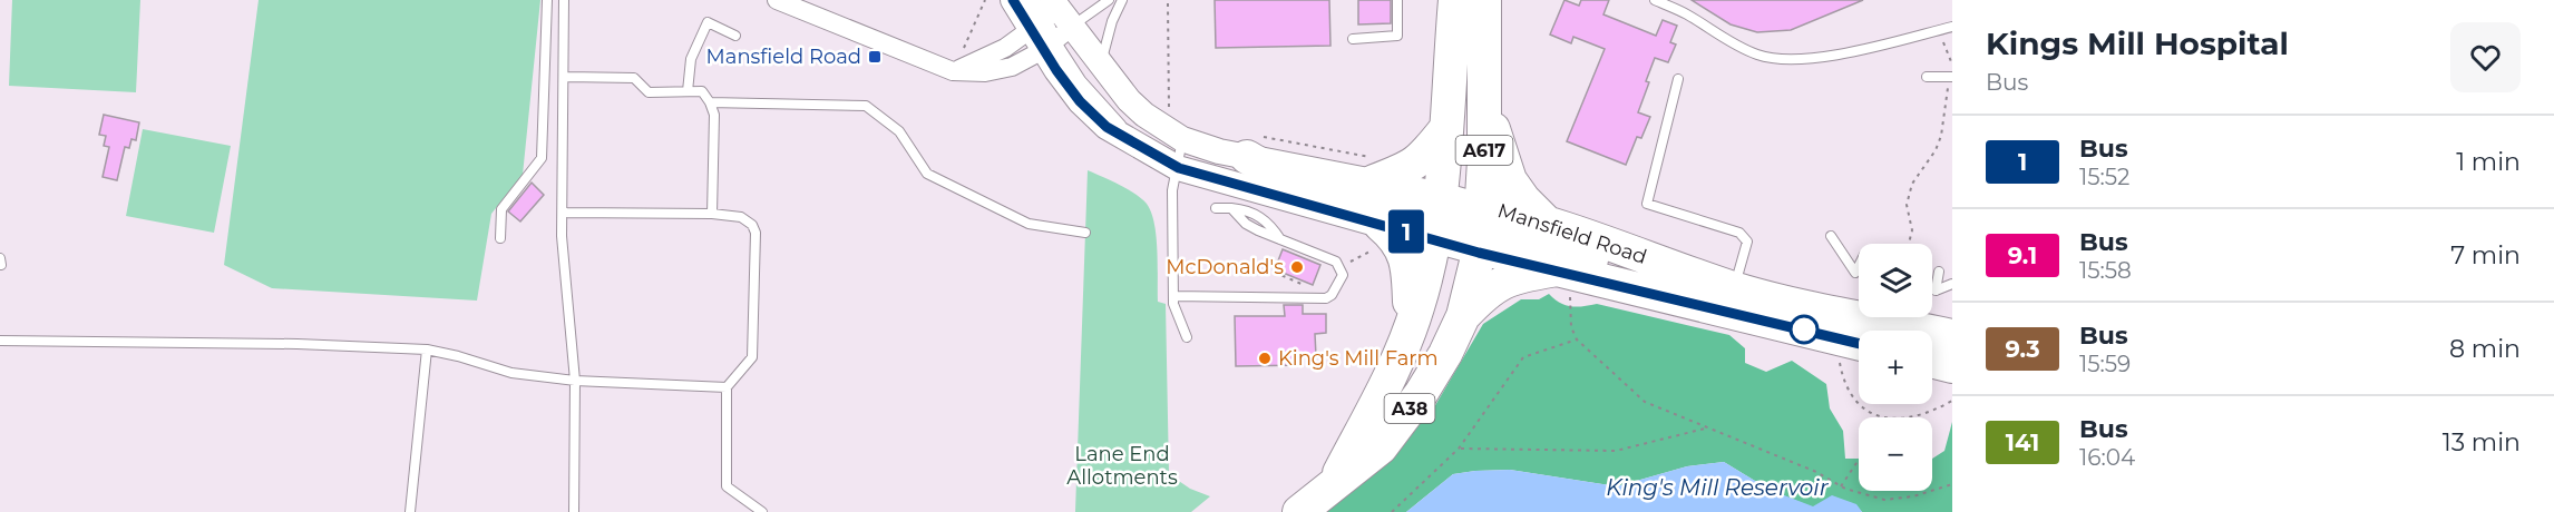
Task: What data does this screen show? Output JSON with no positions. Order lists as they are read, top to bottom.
{
  "streets": {
    "highway": ["A617", "Mansfield Road", "A38"]
  },
  "crossings": [
    ["A617", "Mansfield Road"],
    ["A617", "A38"]
  ],
  "water": ["King's Mill Reservoir"],
  "parks": ["Lane End Allotments"],
  "places": {
    "transit": ["Mansfield Road"],
    "other": ["McDonald's", "King's Mill Farm"]
  },
  "lines": ["bus line 1"],
  "page": {
    "on_map": "1",
    "heading": ["Kings Mill Hospital", "Bus"],
    "list": [
      {
        "mark": "1",
        "name": "Bus",
        "note": "15:52",
        "value": "1 min"
      },
      {
        "mark": "9.1",
        "name": "Bus",
        "note": "15:58",
        "value": "7 min"
      },
      {
        "mark": "9.3",
        "name": "Bus",
        "note": "15:59",
        "value": "8 min"
      },
      {
        "mark": "141",
        "name": "Bus",
        "note": "16:04",
        "value": "13 min"
      }
    ],
    "map_buttons": ["+", "−"]
  }
}
